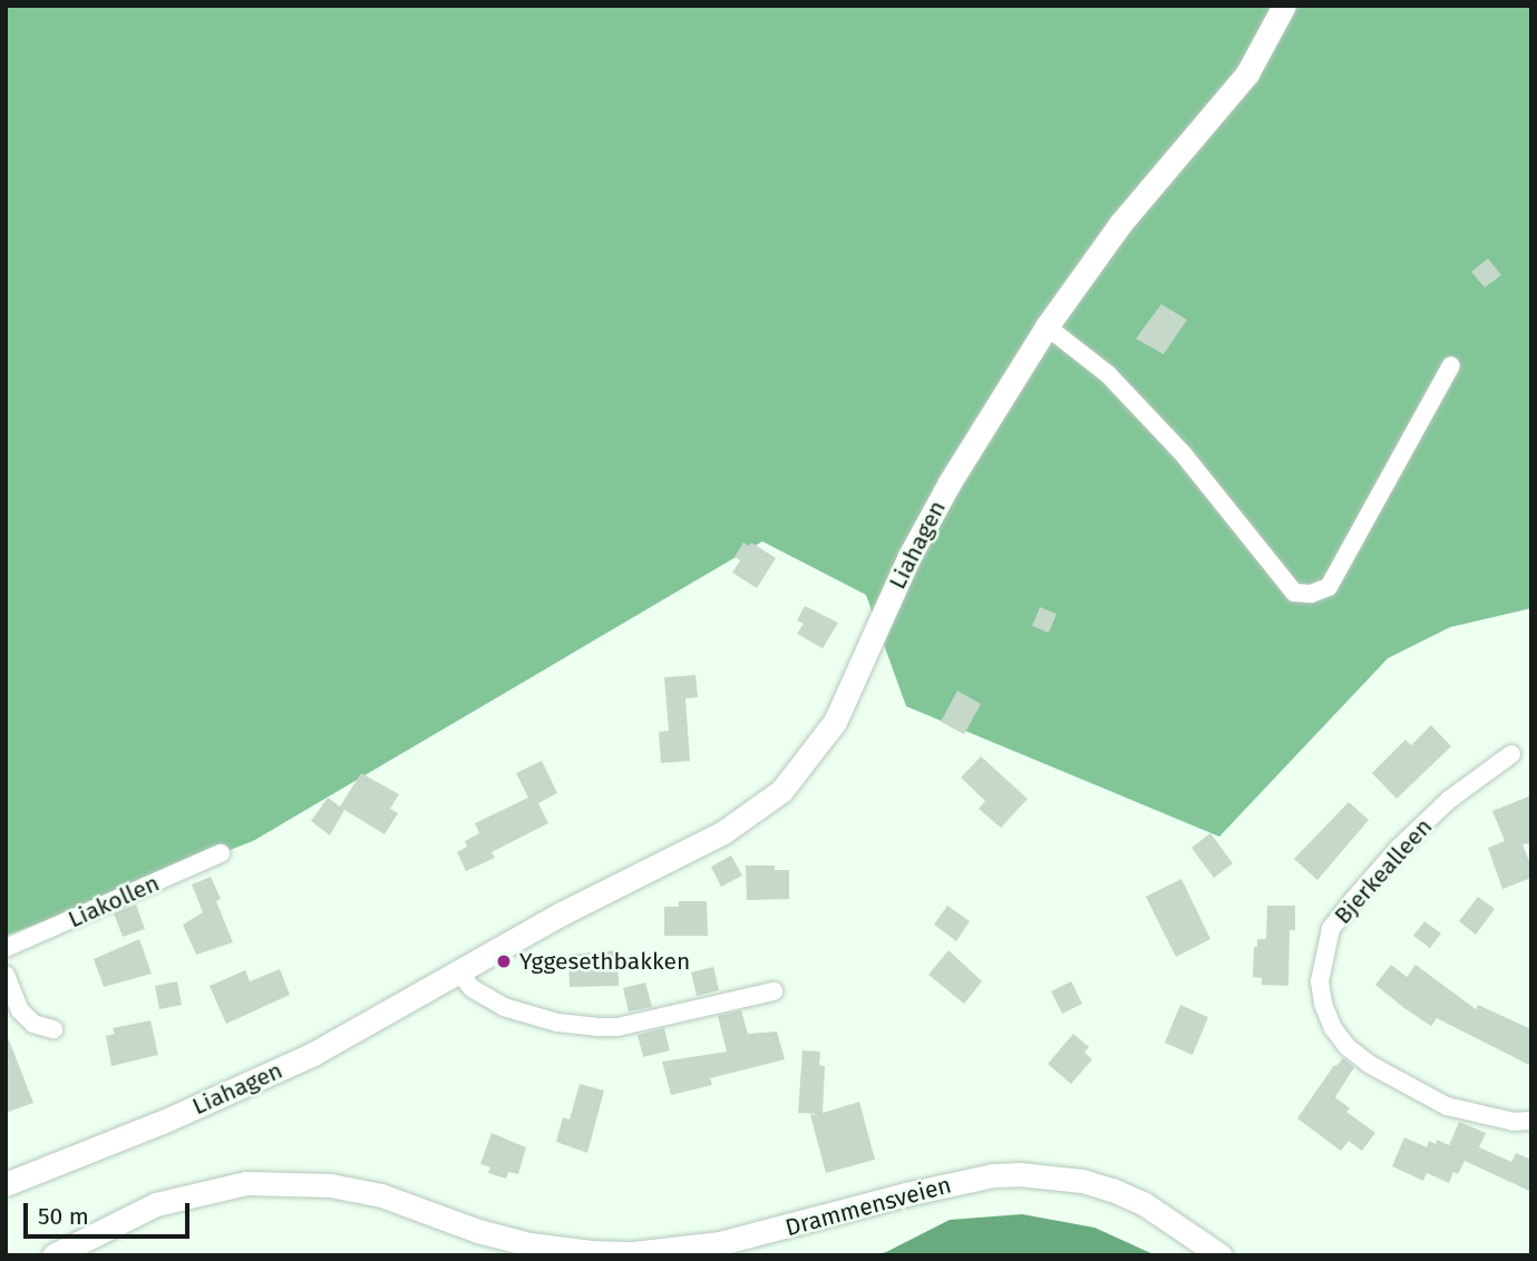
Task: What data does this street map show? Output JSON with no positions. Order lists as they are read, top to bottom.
{
  "streets": {
    "main road": ["Liahagen", "Drammensveien"],
    "street": ["Bjerkealleen", "Liakollen"]
  },
  "places": ["Yggesethbakken"],
  "scale_bar": "50 m"
}
